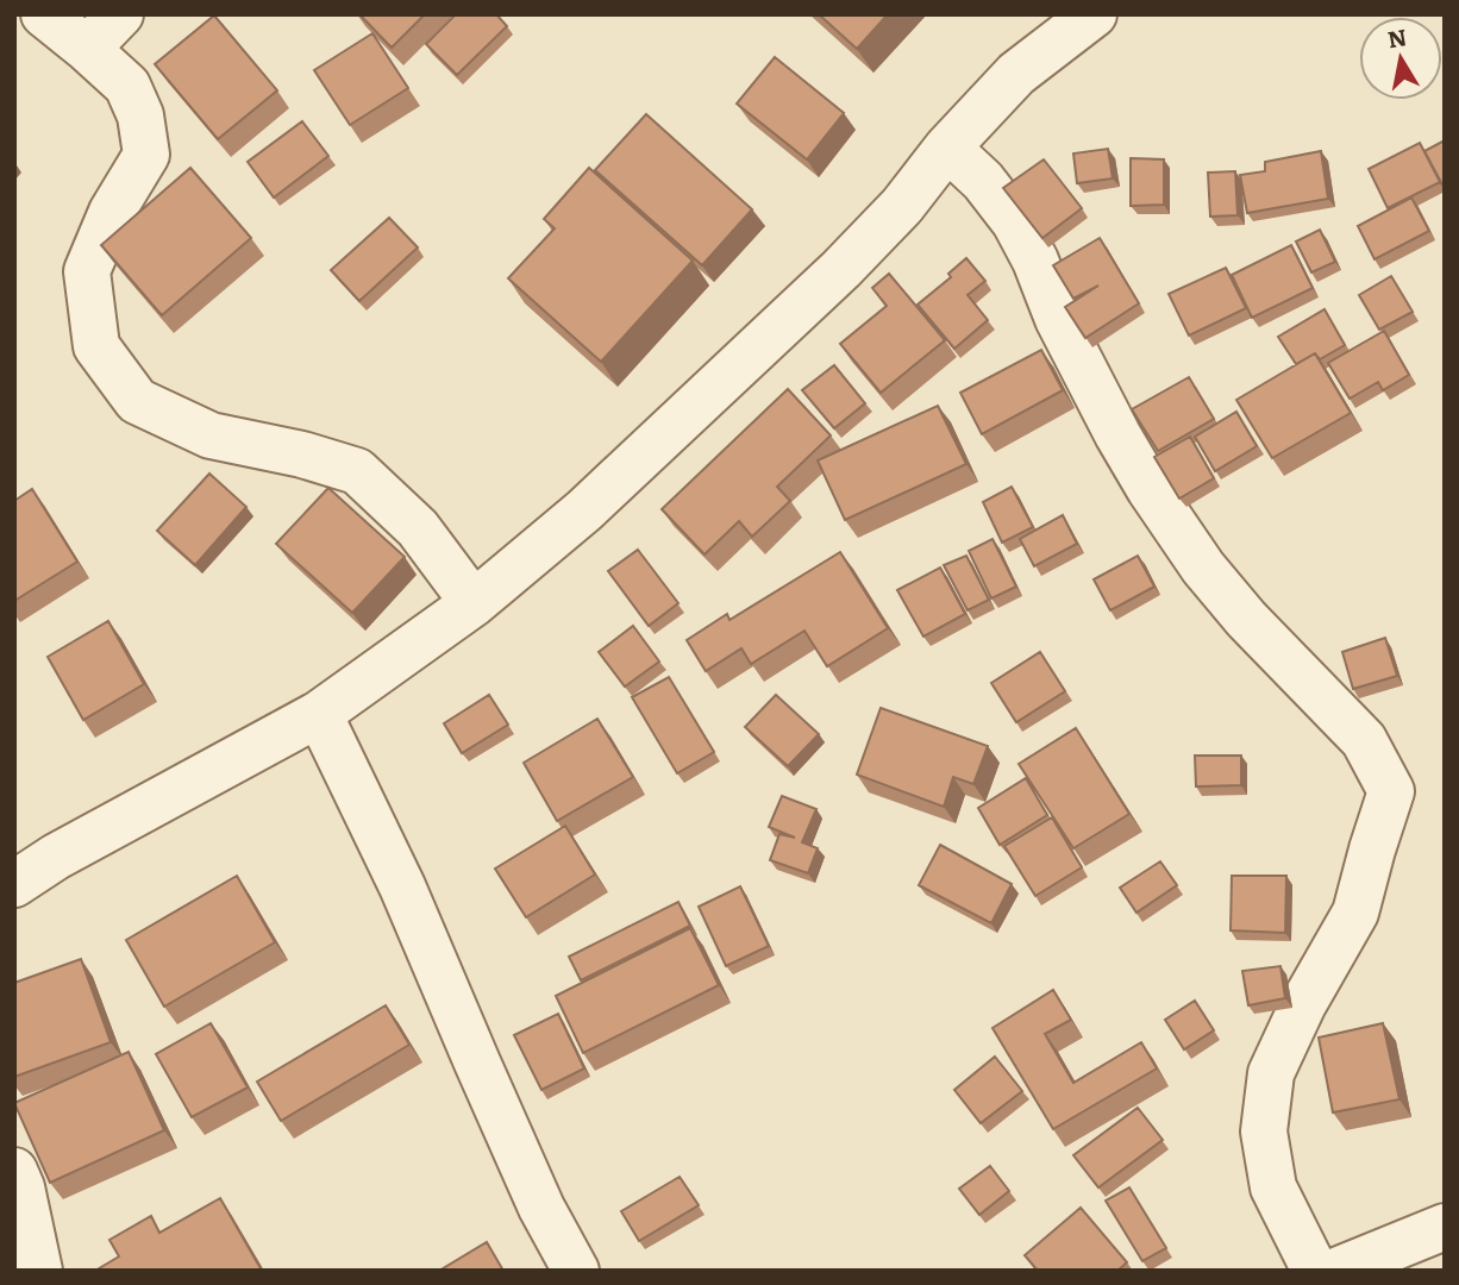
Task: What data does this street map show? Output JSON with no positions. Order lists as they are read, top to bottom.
{
  "north": "top"
}
